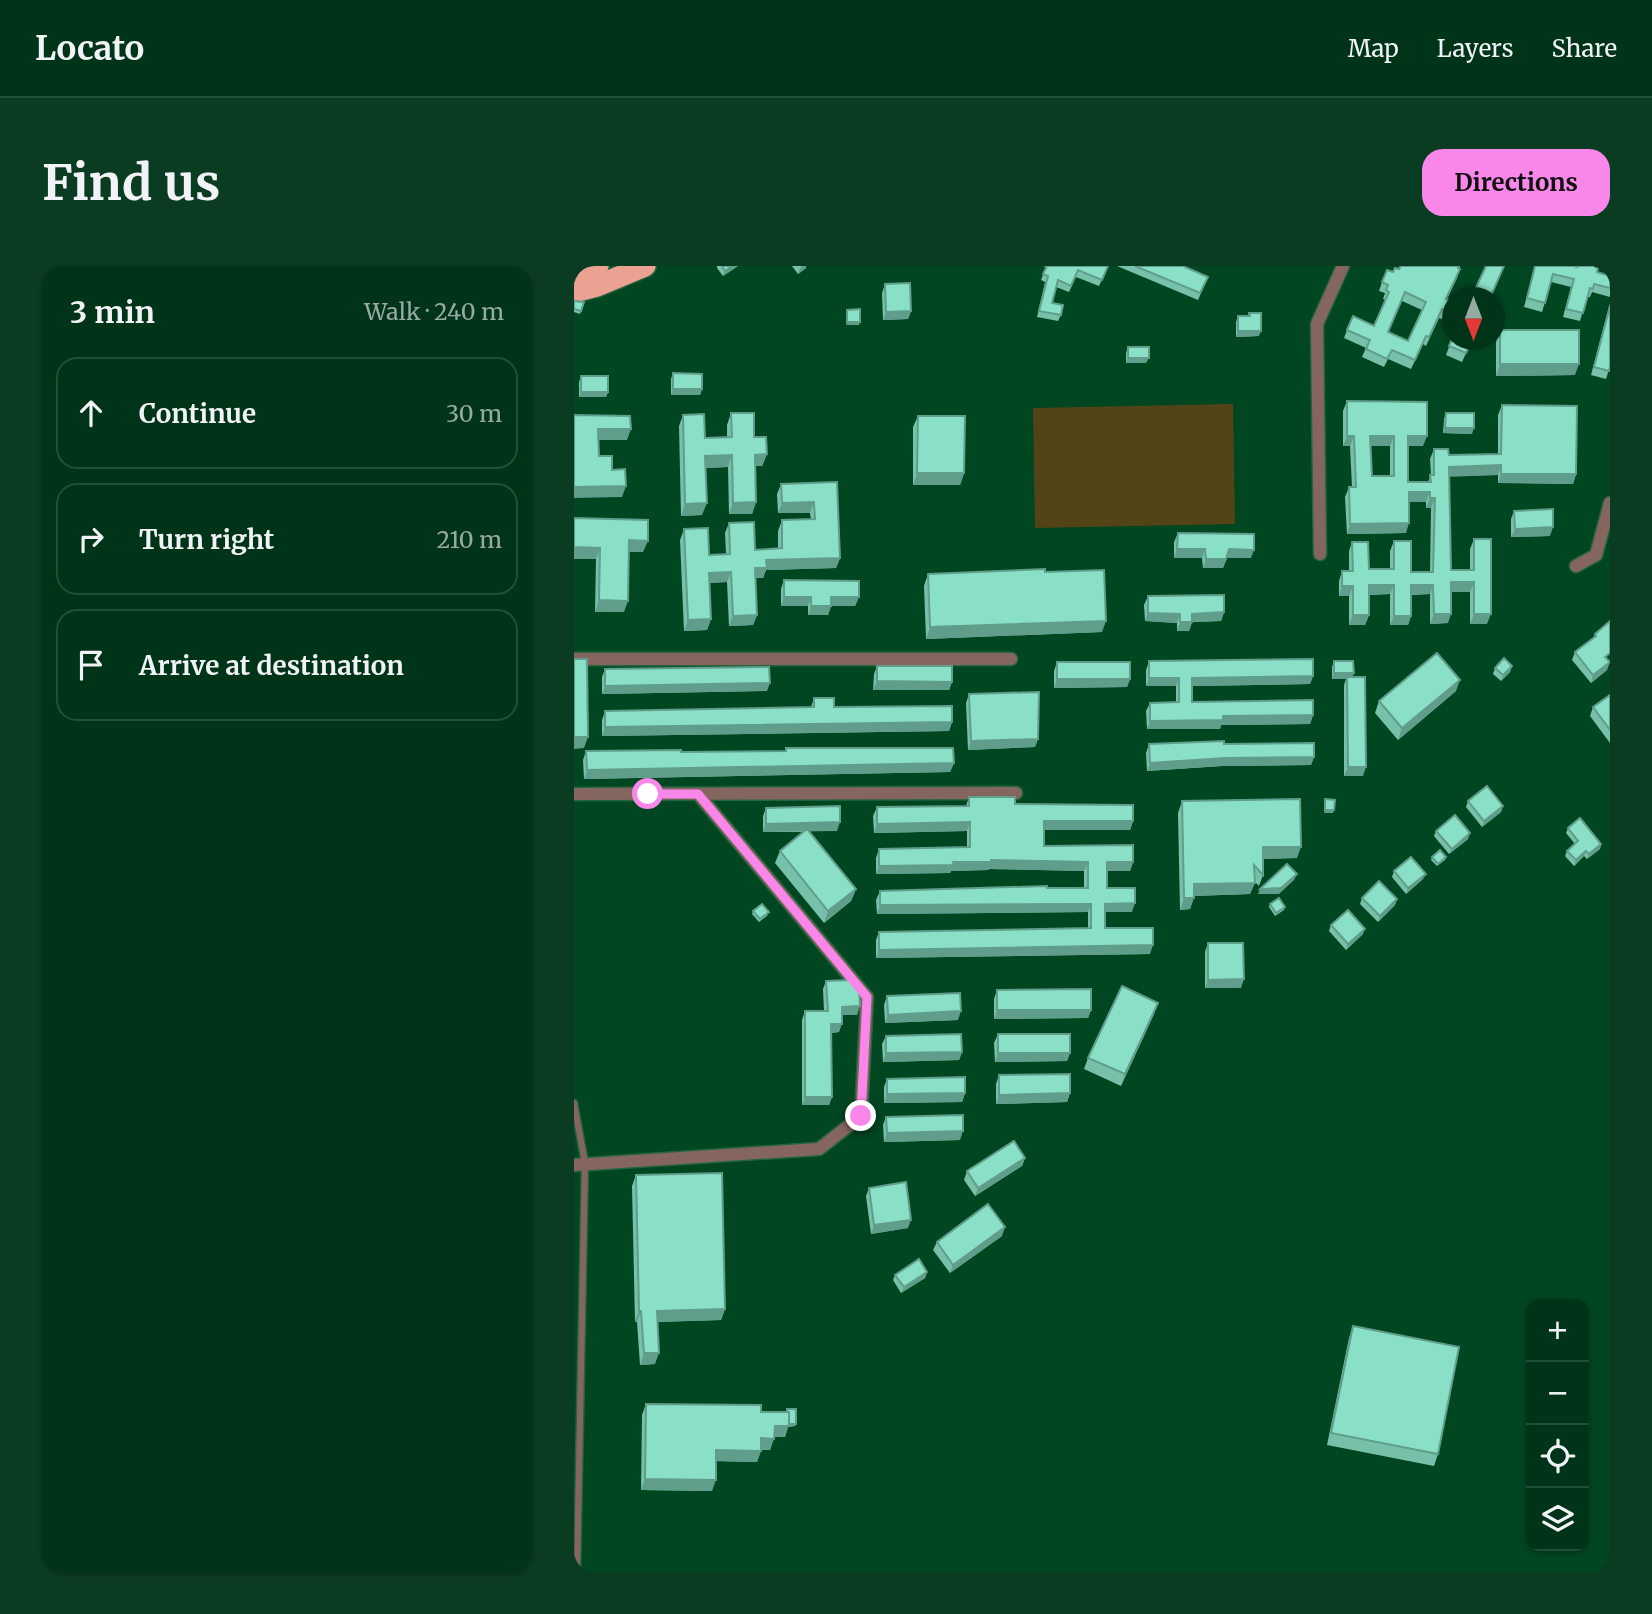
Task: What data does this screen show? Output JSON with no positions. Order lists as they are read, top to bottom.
{
  "north": "bottom",
  "page": {
    "header": "Locato",
    "nav": ["Map", "Layers", "Share"],
    "buttons": "Directions",
    "title": "Find us",
    "heading": ["3 min", "Walk · 240 m"],
    "list": [
      ["Continue", "30 m"],
      ["Turn right", "210 m"],
      "Arrive at destination"
    ],
    "map_buttons": ["+", "−"]
  }
}
